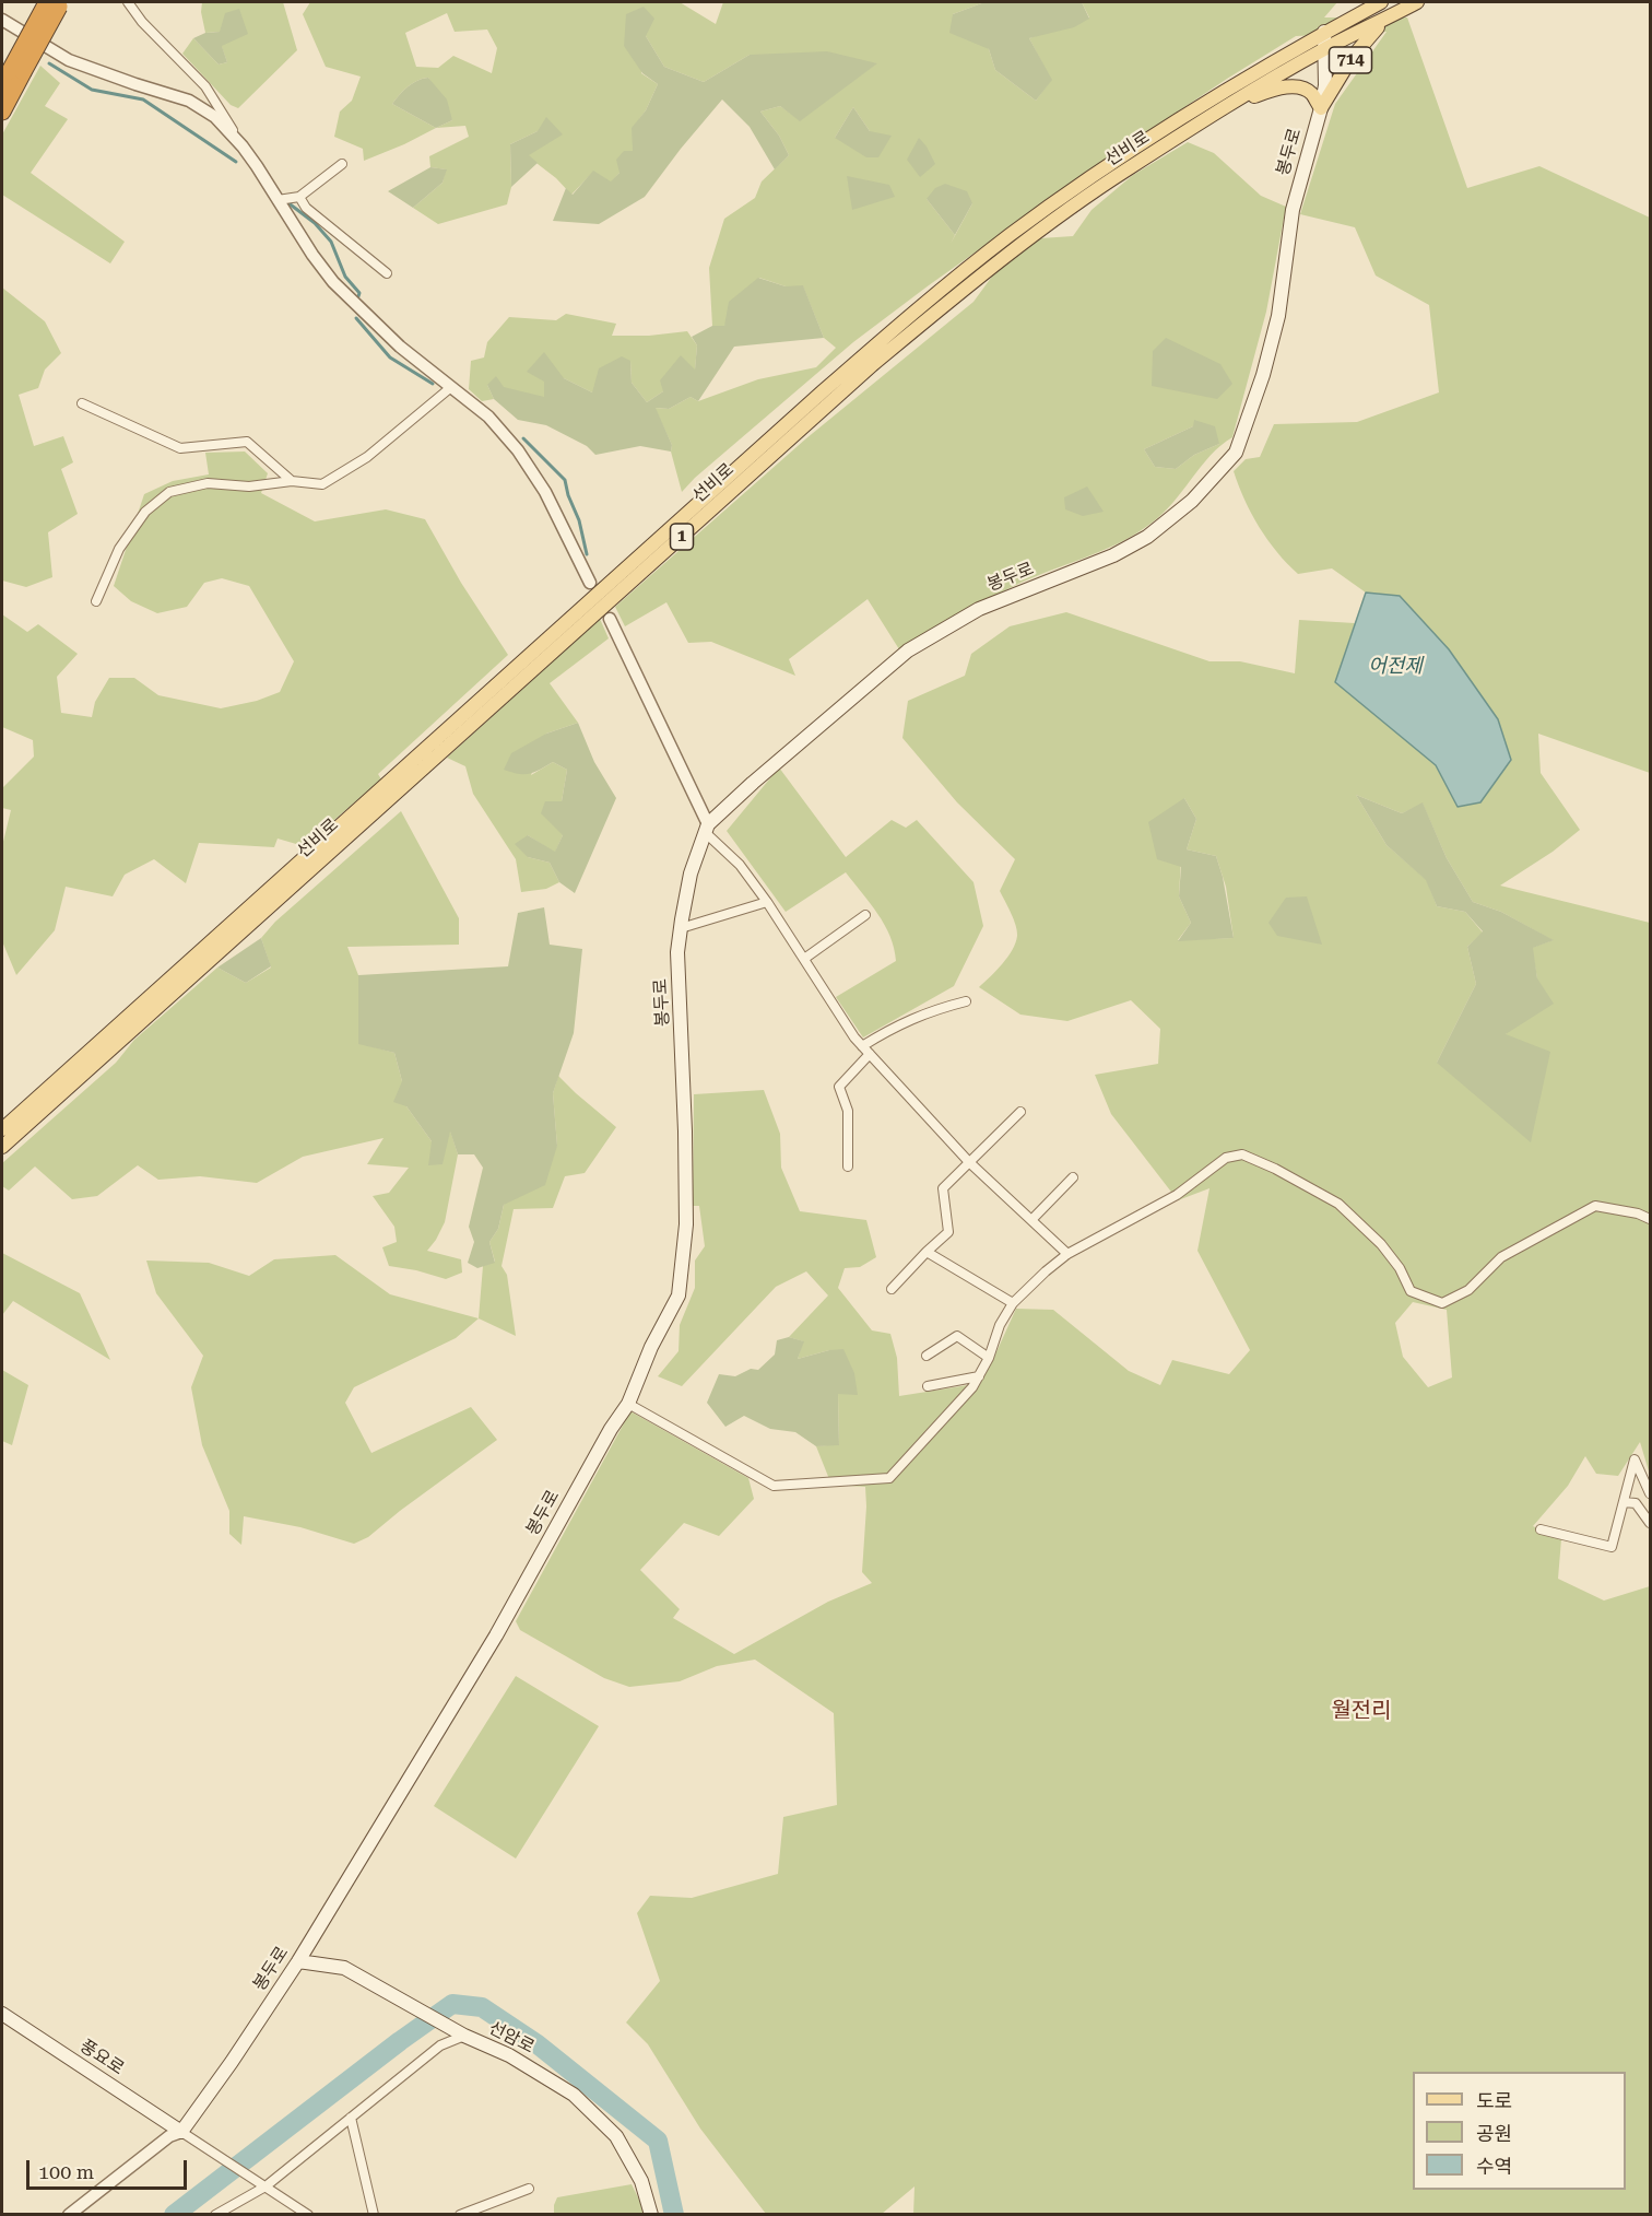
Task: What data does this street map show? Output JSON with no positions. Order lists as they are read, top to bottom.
{
  "streets": {
    "main road": [
      "714",
      "선비로",
      "봉두로",
      "1",
      "선암로",
      "풍요로"
    ]
  },
  "crossings": [
    ["714", "선비로"],
    ["714", "봉두로"],
    ["선비로", "봉두로"],
    ["봉두로", "선암로"],
    ["봉두로", "풍요로"]
  ],
  "districts": ["월전리"],
  "water": ["어전제"],
  "legend": ["도로", "공원", "수역"],
  "scale_bar": "100 m"
}
